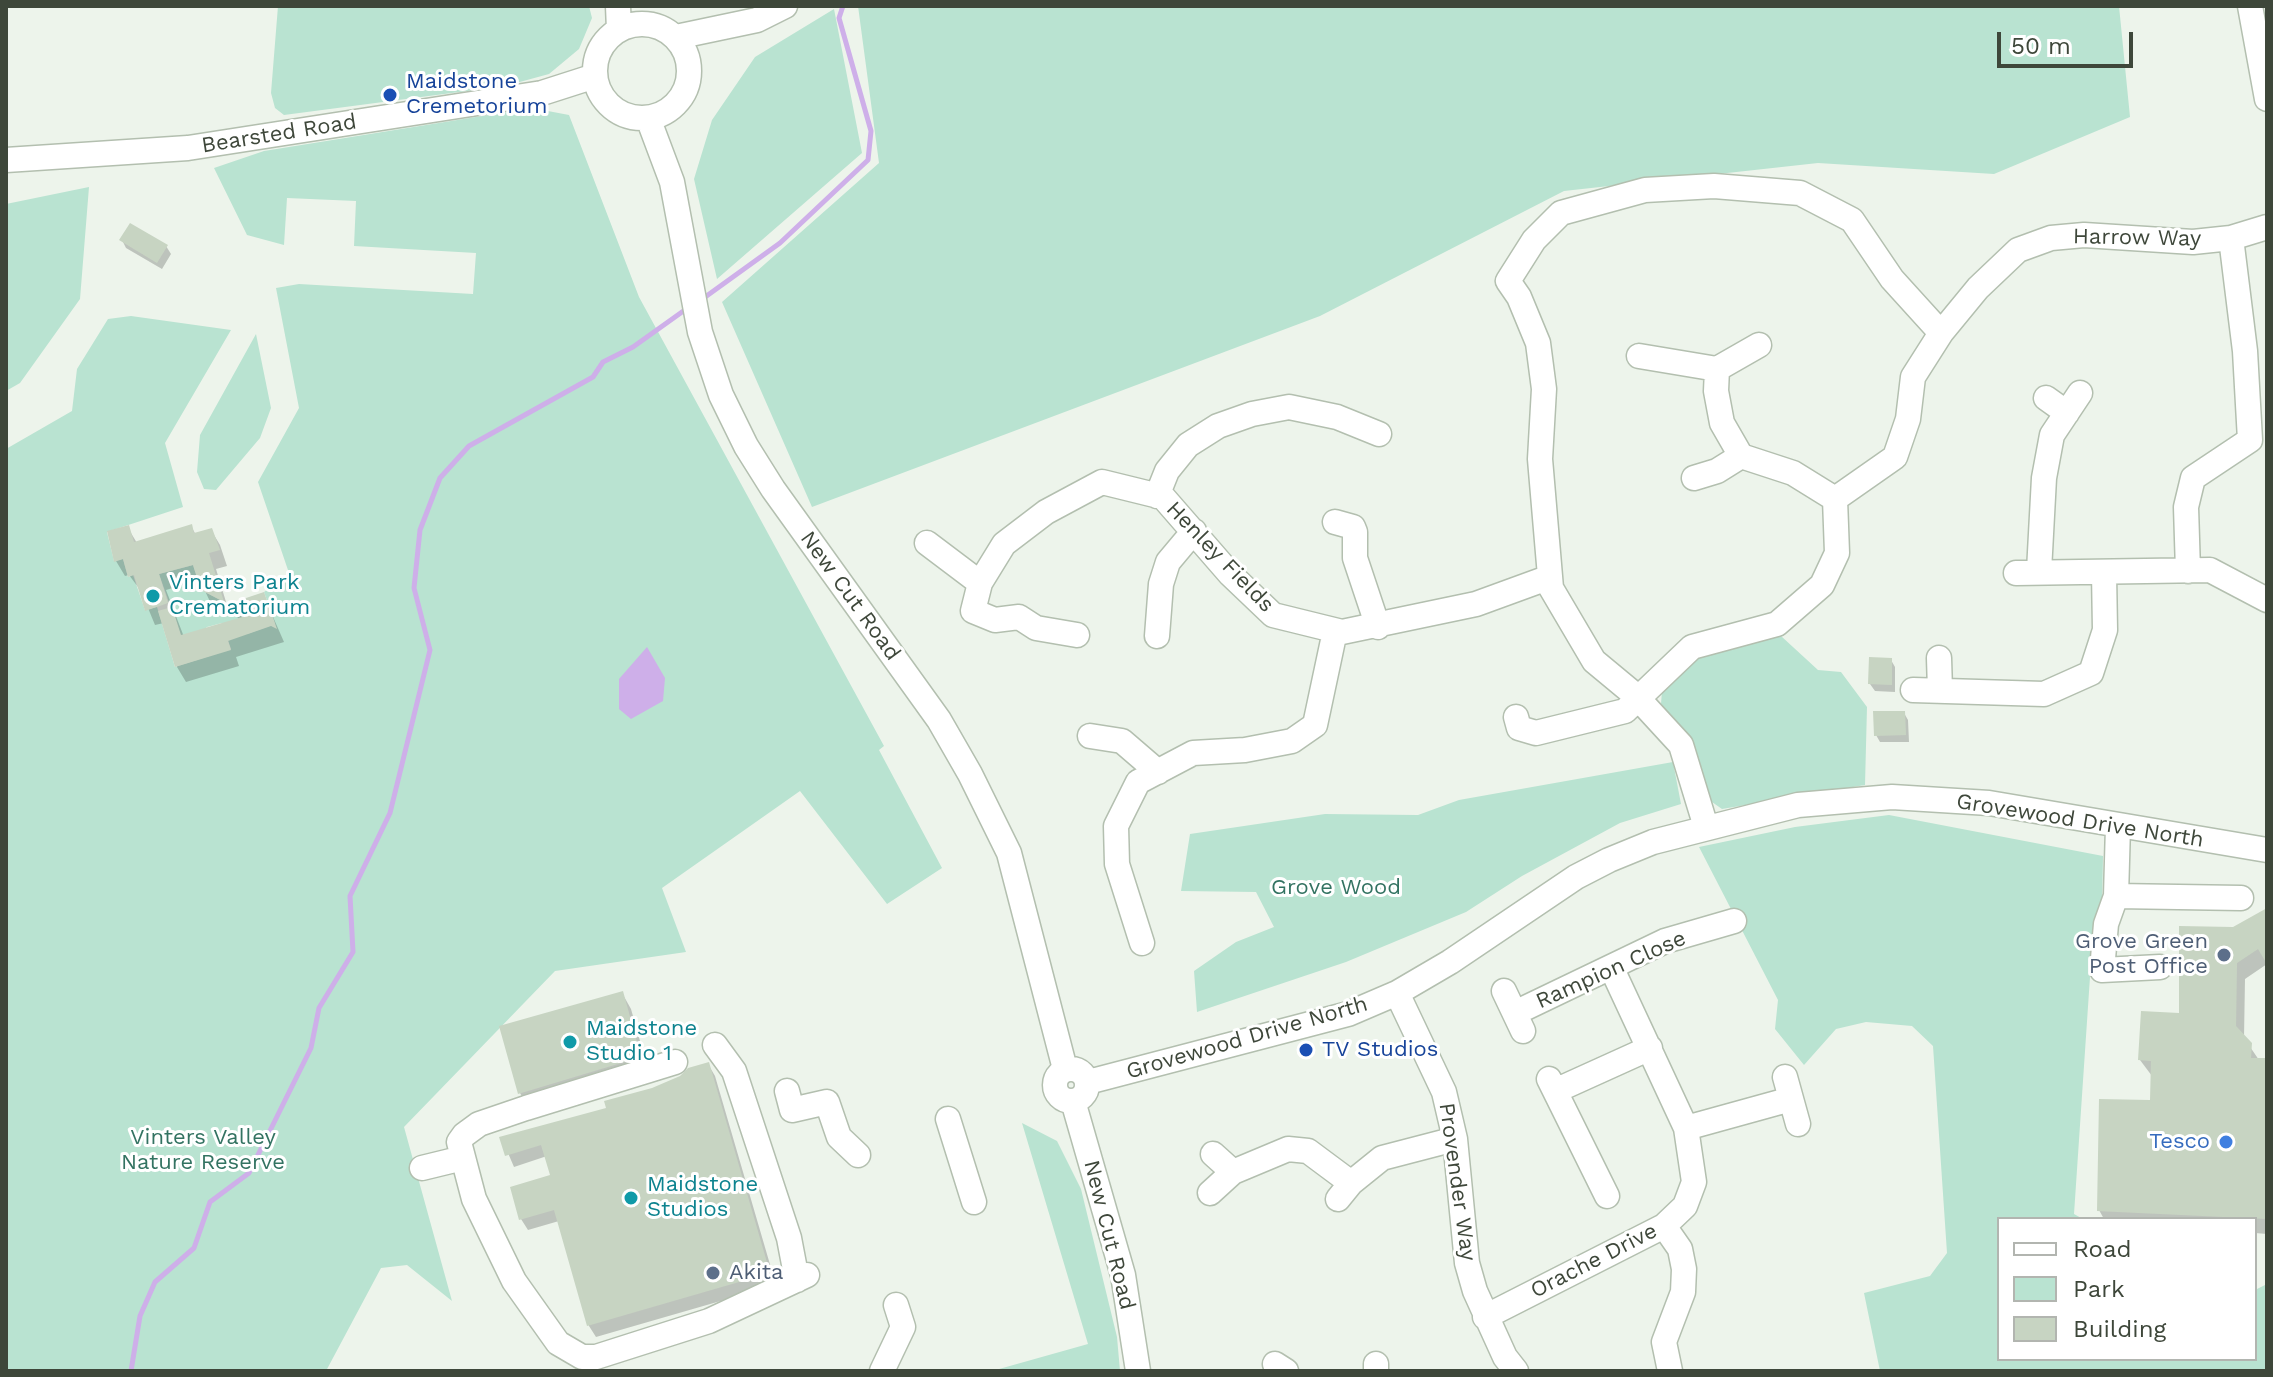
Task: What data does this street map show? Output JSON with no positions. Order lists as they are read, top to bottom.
{
  "streets": {
    "street": [
      "Bearsted Road",
      "Harrow Way",
      "Henley Fields",
      "New Cut Road",
      "Grovewood Drive North",
      "Rampion Close",
      "Provender Way",
      "Orache Drive"
    ]
  },
  "crossings": [
    ["Bearsted Road", "New Cut Road"],
    ["New Cut Road", "Grovewood Drive North"],
    ["Grovewood Drive North", "Provender Way"],
    ["Rampion Close", "Orache Drive"],
    ["Provender Way", "Orache Drive"]
  ],
  "parks": ["Grove Wood", "Vinters Valley Nature Reserve"],
  "places": [
    "Maidstone Cremetorium",
    "Vinters Park Crematorium",
    "Grove Green Post Office",
    "Maidstone Studio 1",
    "TV Studios",
    "Tesco",
    "Maidstone Studios",
    "Akita"
  ],
  "legend": ["Road", "Park", "Building"],
  "scale_bar": "50 m"
}
